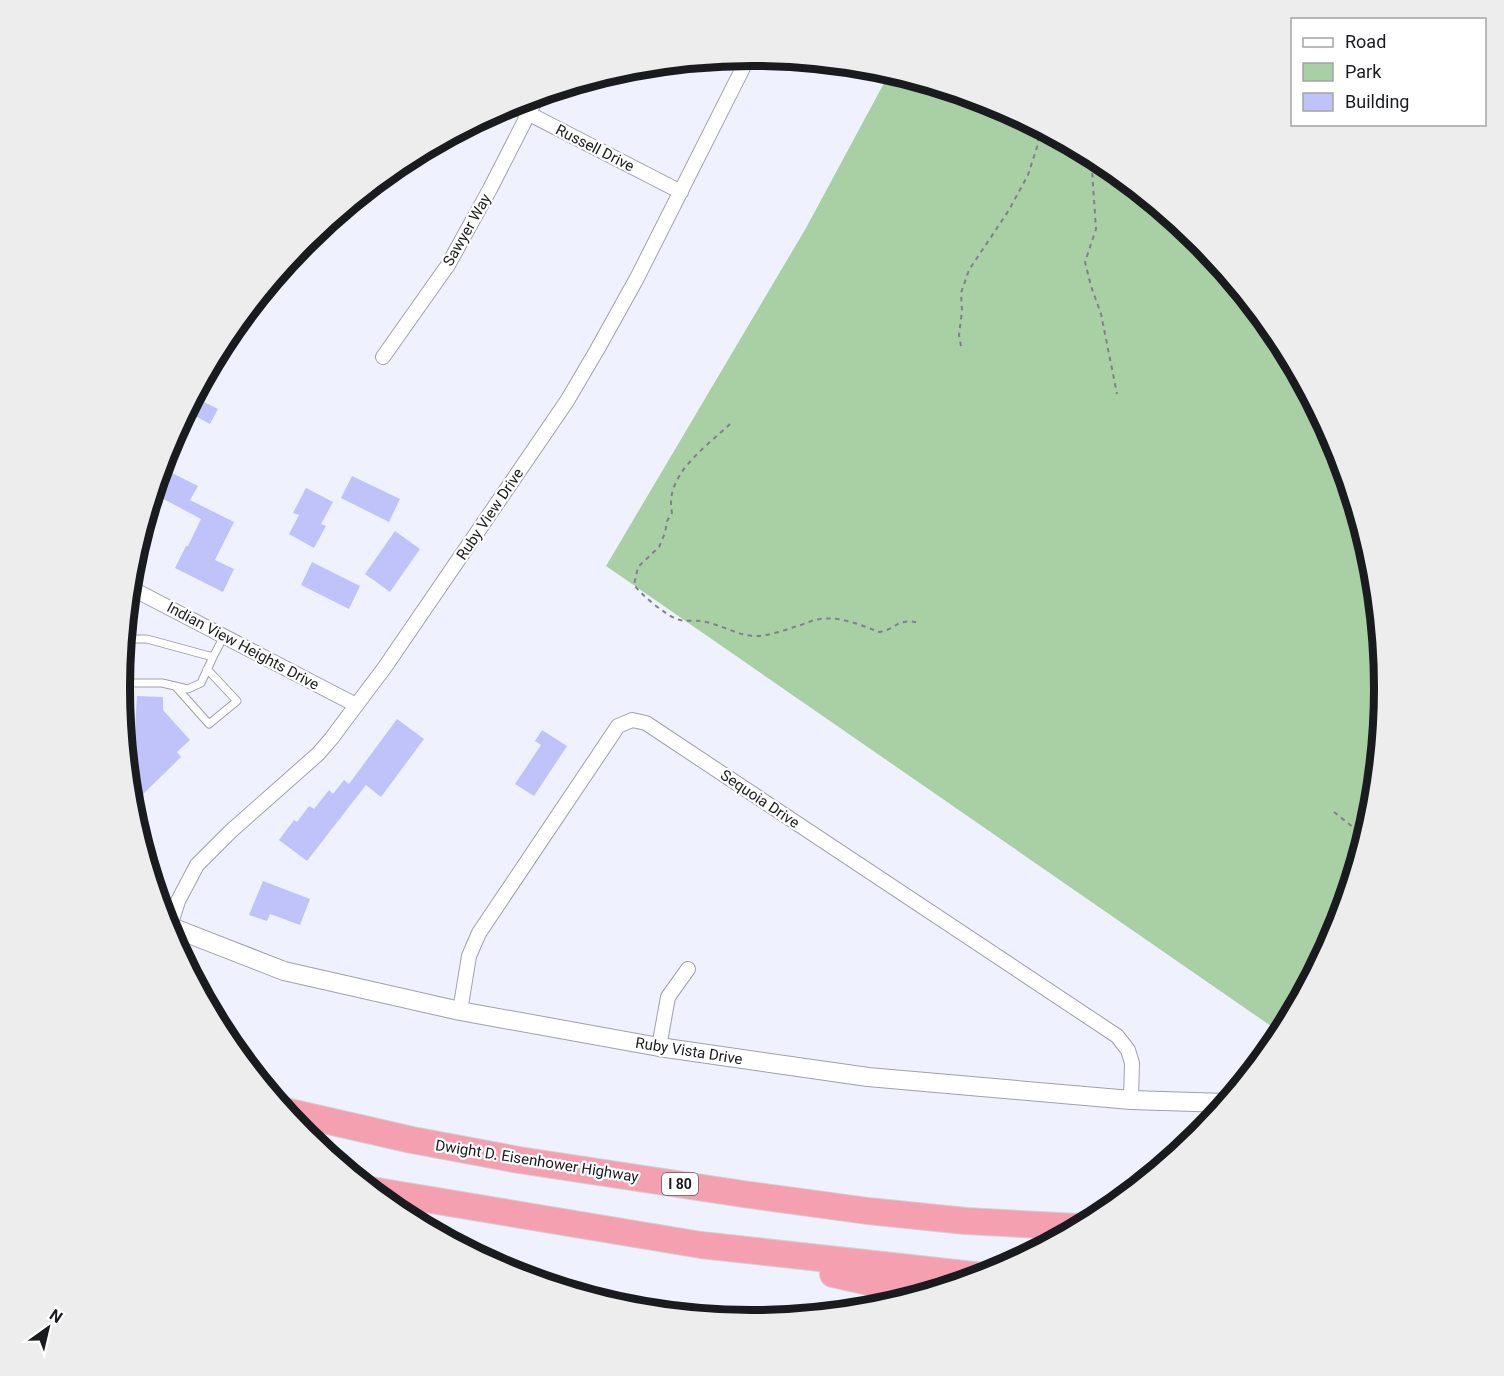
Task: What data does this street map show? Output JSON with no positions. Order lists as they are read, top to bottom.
{
  "streets": {
    "highway": ["Dwight D. Eisenhower Highway", "I 80"],
    "street": [
      "Russell Drive",
      "Sawyer Way",
      "Ruby View Drive",
      "Indian View Heights Drive",
      "Sequoia Drive",
      "Ruby Vista Drive"
    ]
  },
  "crossings": [
    ["Russell Drive", "Sawyer Way"],
    ["Russell Drive", "Ruby View Drive"],
    ["Ruby View Drive", "Indian View Heights Drive"],
    ["Sequoia Drive", "Ruby Vista Drive"]
  ],
  "legend": ["Road", "Park", "Building"],
  "north": "top right"
}
